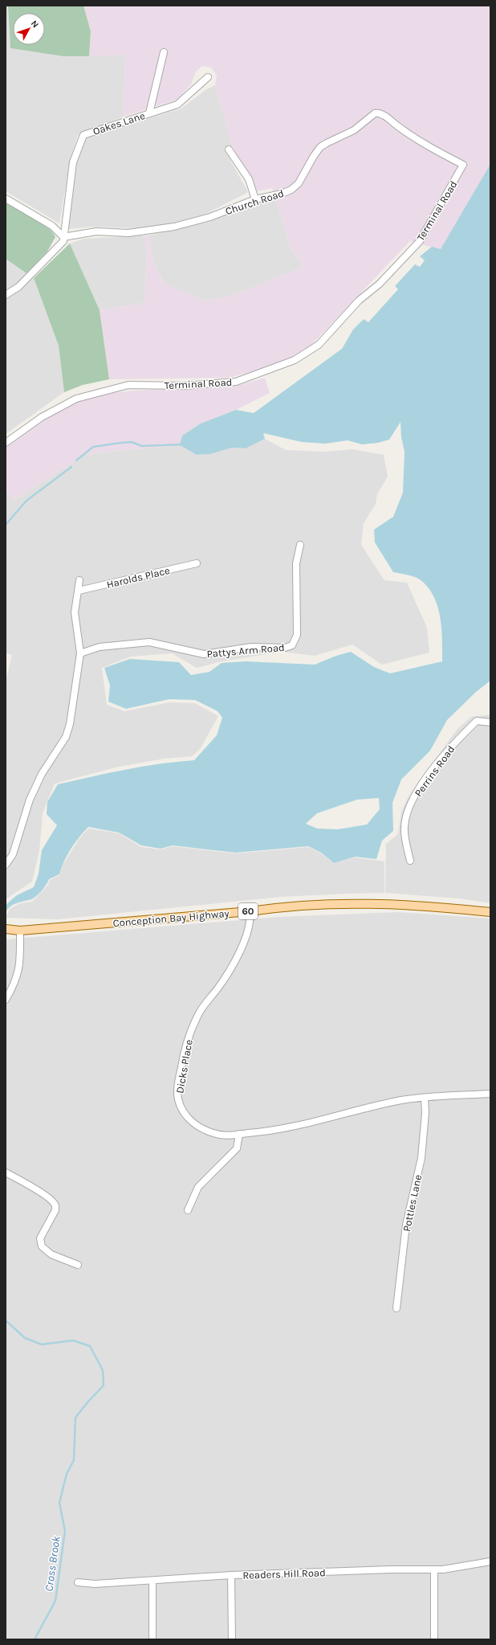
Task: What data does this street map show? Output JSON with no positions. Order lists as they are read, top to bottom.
{
  "streets": {
    "main road": ["60", "Conception Bay Highway"],
    "street": [
      "Oakes Lane",
      "Church Road",
      "Terminal Road",
      "Harolds Place",
      "Pattys Arm Road",
      "Perrins Road",
      "Dicks Place",
      "Pottles Lane",
      "Readers Hill Road"
    ]
  },
  "crossings": [
    ["Oakes Lane", "Church Road"],
    ["Church Road", "Terminal Road"],
    ["Conception Bay Highway", "Dicks Place"],
    ["Dicks Place", "Pottles Lane"]
  ],
  "water": ["Cross Brook"],
  "north": "top right"
}
